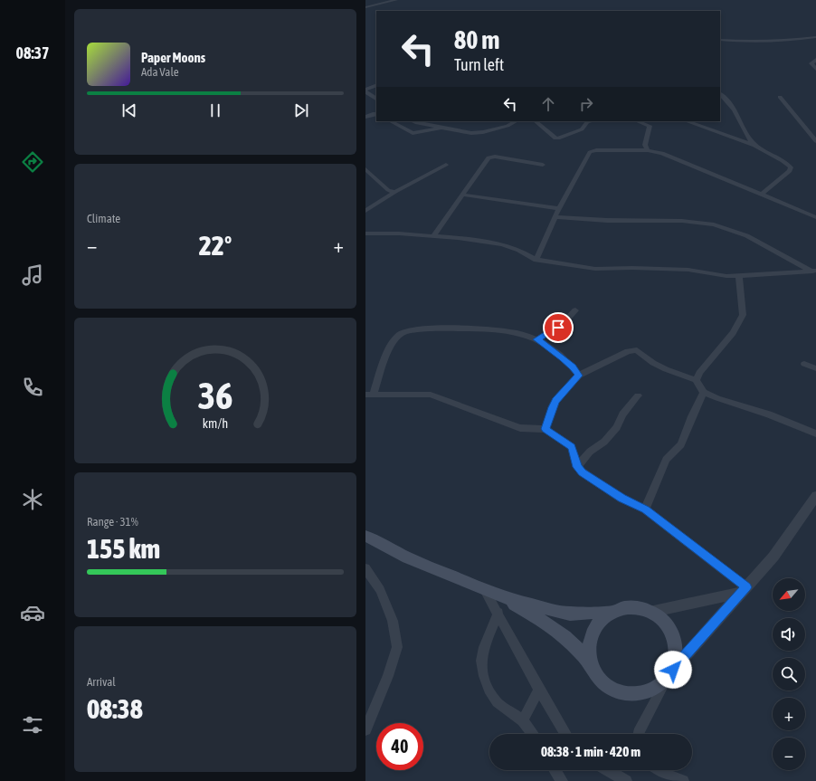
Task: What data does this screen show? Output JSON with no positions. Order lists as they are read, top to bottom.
{
  "north": "bottom left",
  "page": {
    "tabs": "08:37",
    "turn": ["80 m", "Turn left"],
    "song": ["Paper Moons", "Ada Vale"],
    "tile": [
      "Climate",
      ["Range · 31%", "155 km"],
      ["Arrival", "08:38"]
    ],
    "heat": ["−", "22°", "+"],
    "map_buttons": ["+", "−"],
    "limit": "40",
    "trip": "08:38 · 1 min · 420 m",
    "gauge": ["36", "km/h"]
  }
}
